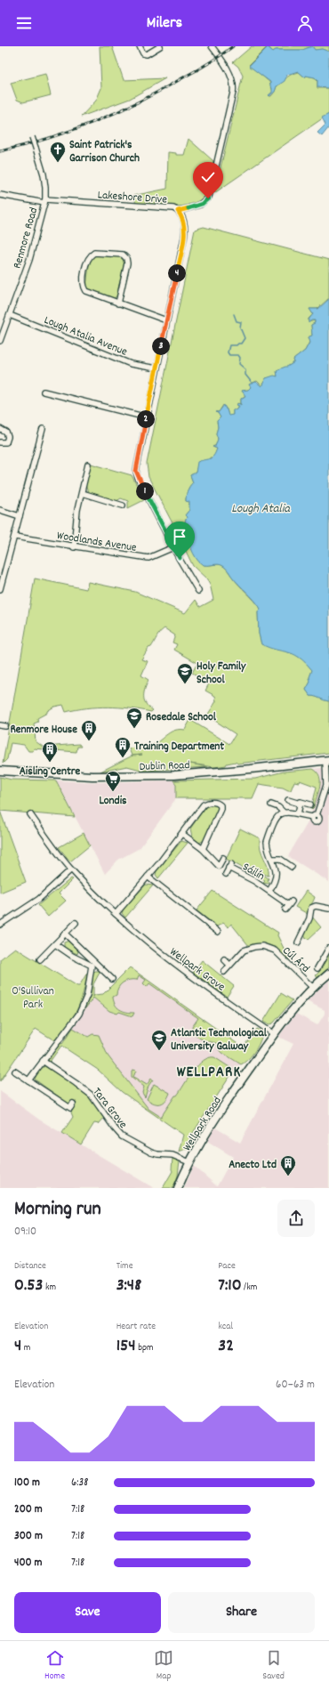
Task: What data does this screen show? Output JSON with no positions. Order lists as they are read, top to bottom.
{
  "streets": {
    "main road": ["Dublin Road", "Wellpark Road"],
    "street": [
      "Lakeshore Drive",
      "Renmore Road",
      "Lough Atalia Avenue",
      "Woodlands Avenue",
      "Sáilín",
      "Cúl Árd",
      "Wellpark Grove",
      "Tara Grove"
    ]
  },
  "crossings": [
    ["Lakeshore Drive", "Renmore Road"],
    ["Lakeshore Drive", "Lough Atalia Avenue"],
    ["Lakeshore Drive", "Woodlands Avenue"],
    ["Renmore Road", "Lough Atalia Avenue"],
    ["Cúl Árd", "Wellpark Road"],
    ["Wellpark Grove", "Wellpark Road"],
    ["Tara Grove", "Wellpark Road"]
  ],
  "districts": ["WELLPARK"],
  "water": ["Lough Atalia"],
  "parks": ["O'Sullivan Park"],
  "places": {
    "church": ["Saint Patrick's Garrison Church"],
    "school or university": ["Holy Family School", "Rosedale School", "Atlantic Technological University Galway"],
    "building": [
      "Renmore House",
      "Training Department",
      "Aisling Centre",
      "Anecto Ltd"
    ],
    "supermarket": ["Londis"]
  },
  "page": {
    "header": "Milers",
    "pins": [
      "4",
      "3",
      "2",
      "1"
    ],
    "heading": ["Morning run", "09:10"],
    "stats": [
      ["Distance", "0.53 km"],
      ["Time", "3:48"],
      ["Pace", "7:10 /km"],
      ["Elevation", "4 m"],
      ["Heart rate", "154 bpm"],
      ["kcal", "32"]
    ],
    "chart": ["Elevation", "60–63 m"],
    "list": [
      {
        "name": "100 m",
        "note": "6:38"
      },
      {
        "name": "200 m",
        "note": "7:18"
      },
      {
        "name": "300 m",
        "note": "7:18"
      },
      {
        "name": "400 m",
        "note": "7:18"
      }
    ],
    "buttons": ["Save", "Share"],
    "tabs": ["Home", "Map", "Saved"]
  }
}
